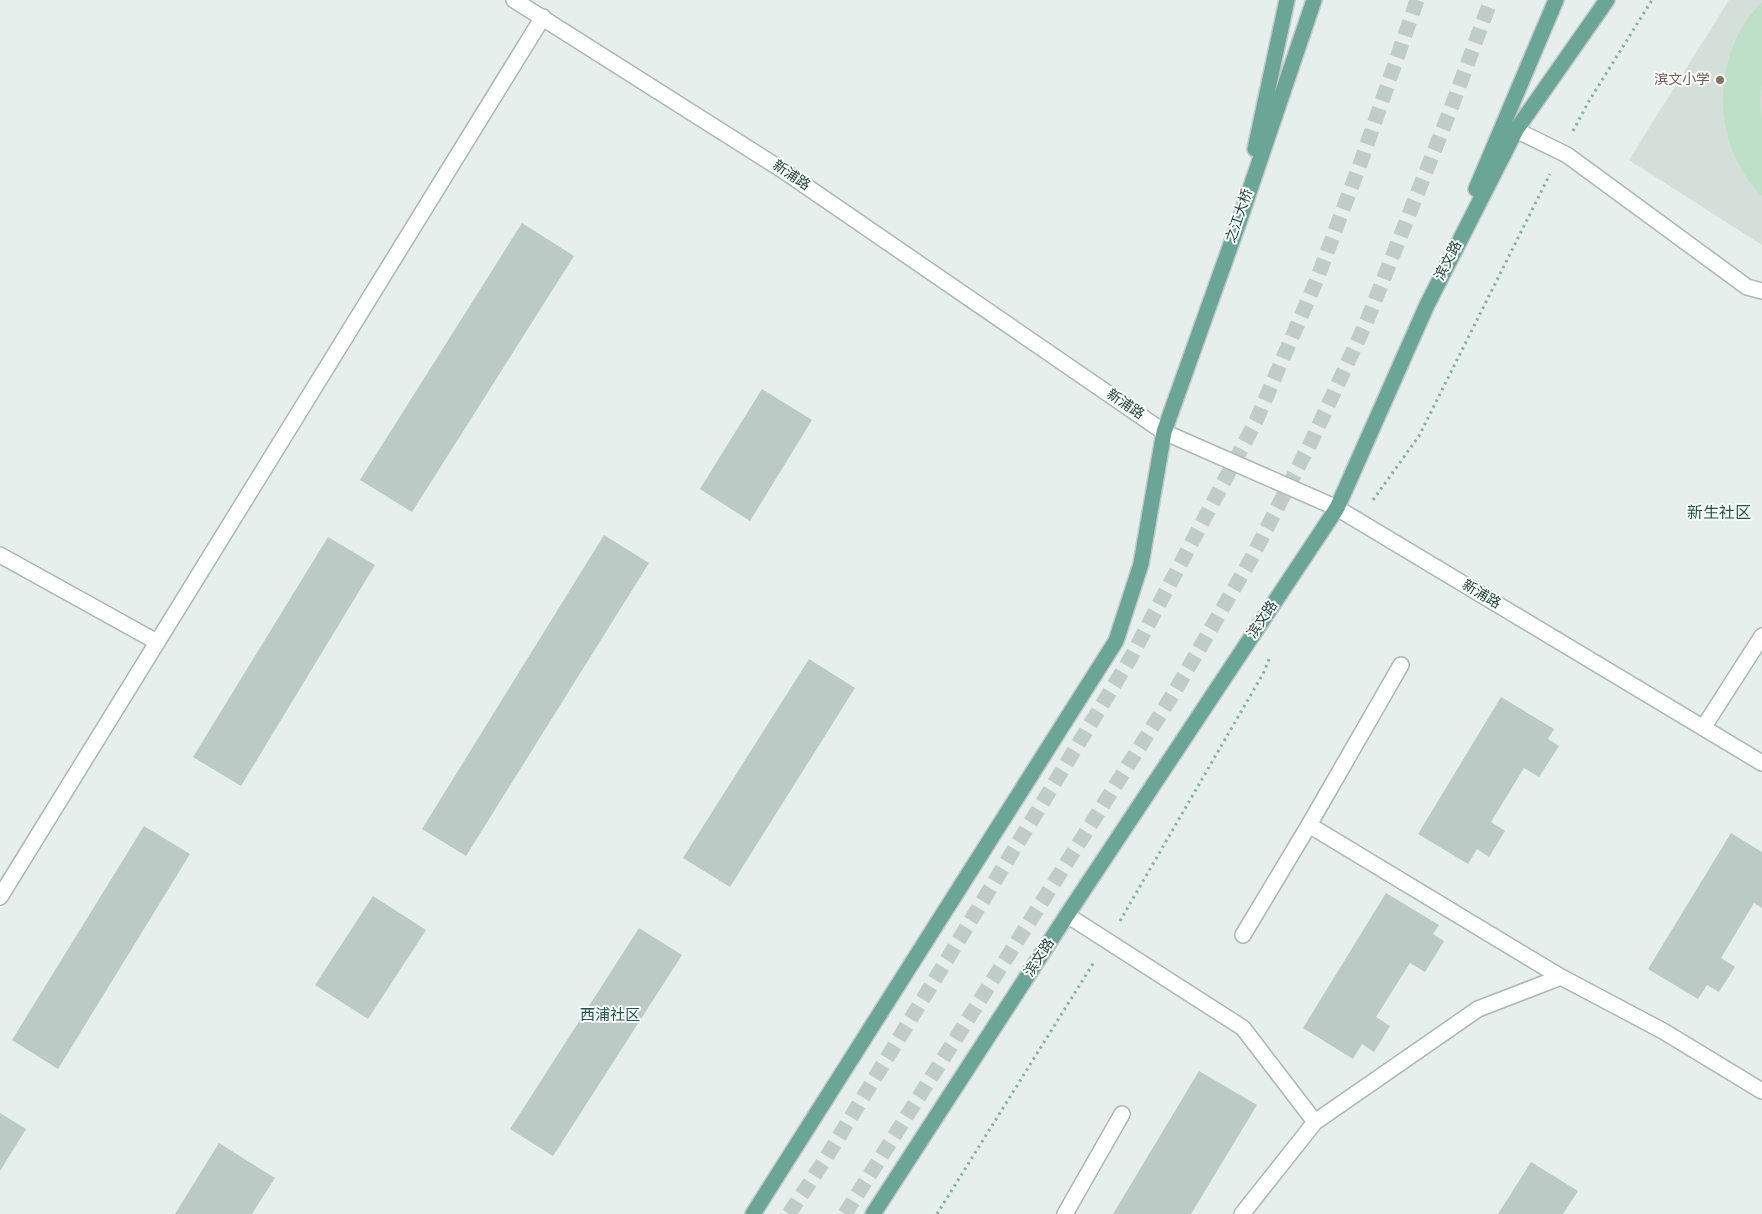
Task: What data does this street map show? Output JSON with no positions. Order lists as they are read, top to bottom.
{
  "streets": {
    "main road": ["之江大桥", "滨文路"],
    "street": ["新浦路"]
  },
  "crossings": [
    ["新浦路", "之江大桥"],
    ["新浦路", "滨文路"]
  ],
  "districts": ["新生社区", "西浦社区"],
  "places": ["滨文小学"]
}
